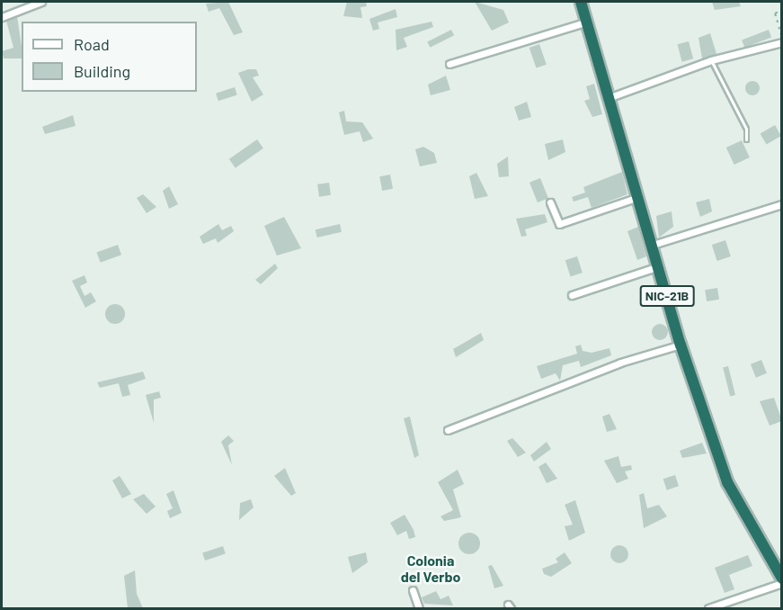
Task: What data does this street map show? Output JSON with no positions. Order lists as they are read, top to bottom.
{
  "streets": {
    "highway": ["NIC-21B"]
  },
  "districts": ["Colonia del Verbo"],
  "legend": ["Road", "Building"]
}
